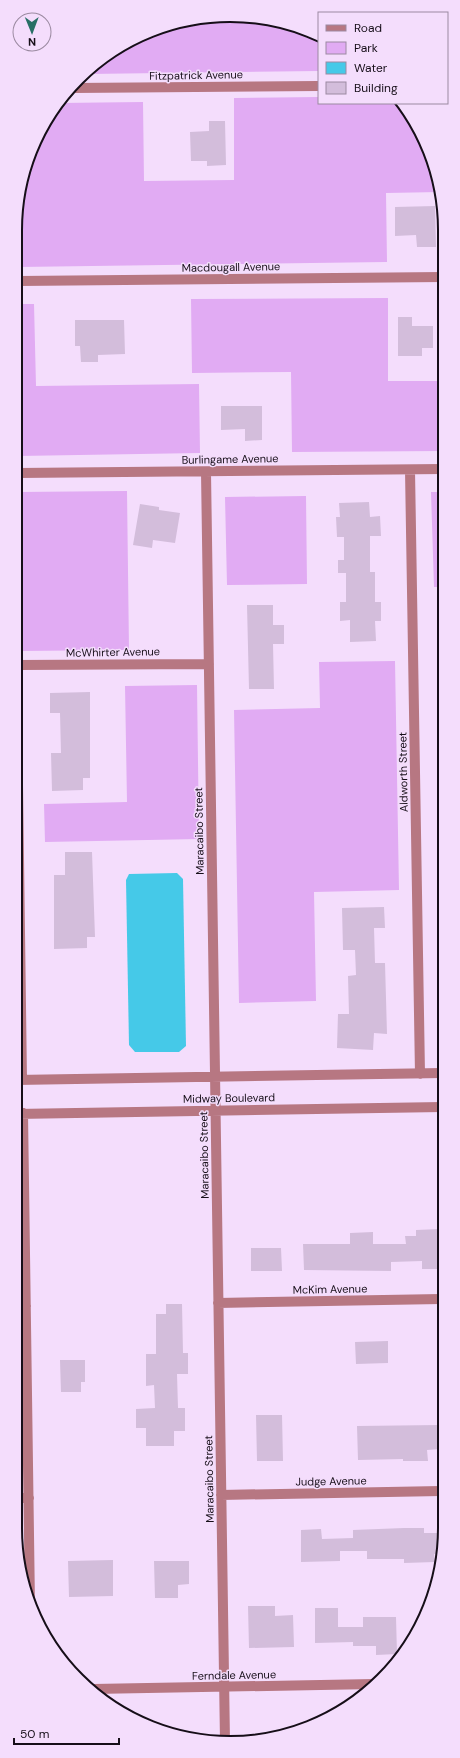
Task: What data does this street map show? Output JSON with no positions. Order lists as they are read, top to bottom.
{
  "streets": {
    "street": [
      "Fitzpatrick Avenue",
      "Macdougall Avenue",
      "Burlingame Avenue",
      "McWhirter Avenue",
      "Aldworth Street",
      "Maracaibo Street",
      "Midway Boulevard",
      "McKim Avenue",
      "Judge Avenue",
      "Ferndale Avenue"
    ]
  },
  "crossings": [
    ["Burlingame Avenue", "Aldworth Street"],
    ["Burlingame Avenue", "Maracaibo Street"],
    ["McWhirter Avenue", "Maracaibo Street"],
    ["Aldworth Street", "Midway Boulevard"],
    ["Maracaibo Street", "Midway Boulevard"],
    ["Maracaibo Street", "McKim Avenue"],
    ["Maracaibo Street", "Judge Avenue"],
    ["Maracaibo Street", "Ferndale Avenue"]
  ],
  "legend": [
    "Road",
    "Park",
    "Water",
    "Building"
  ],
  "scale_bar": "50 m",
  "north": "bottom"
}
